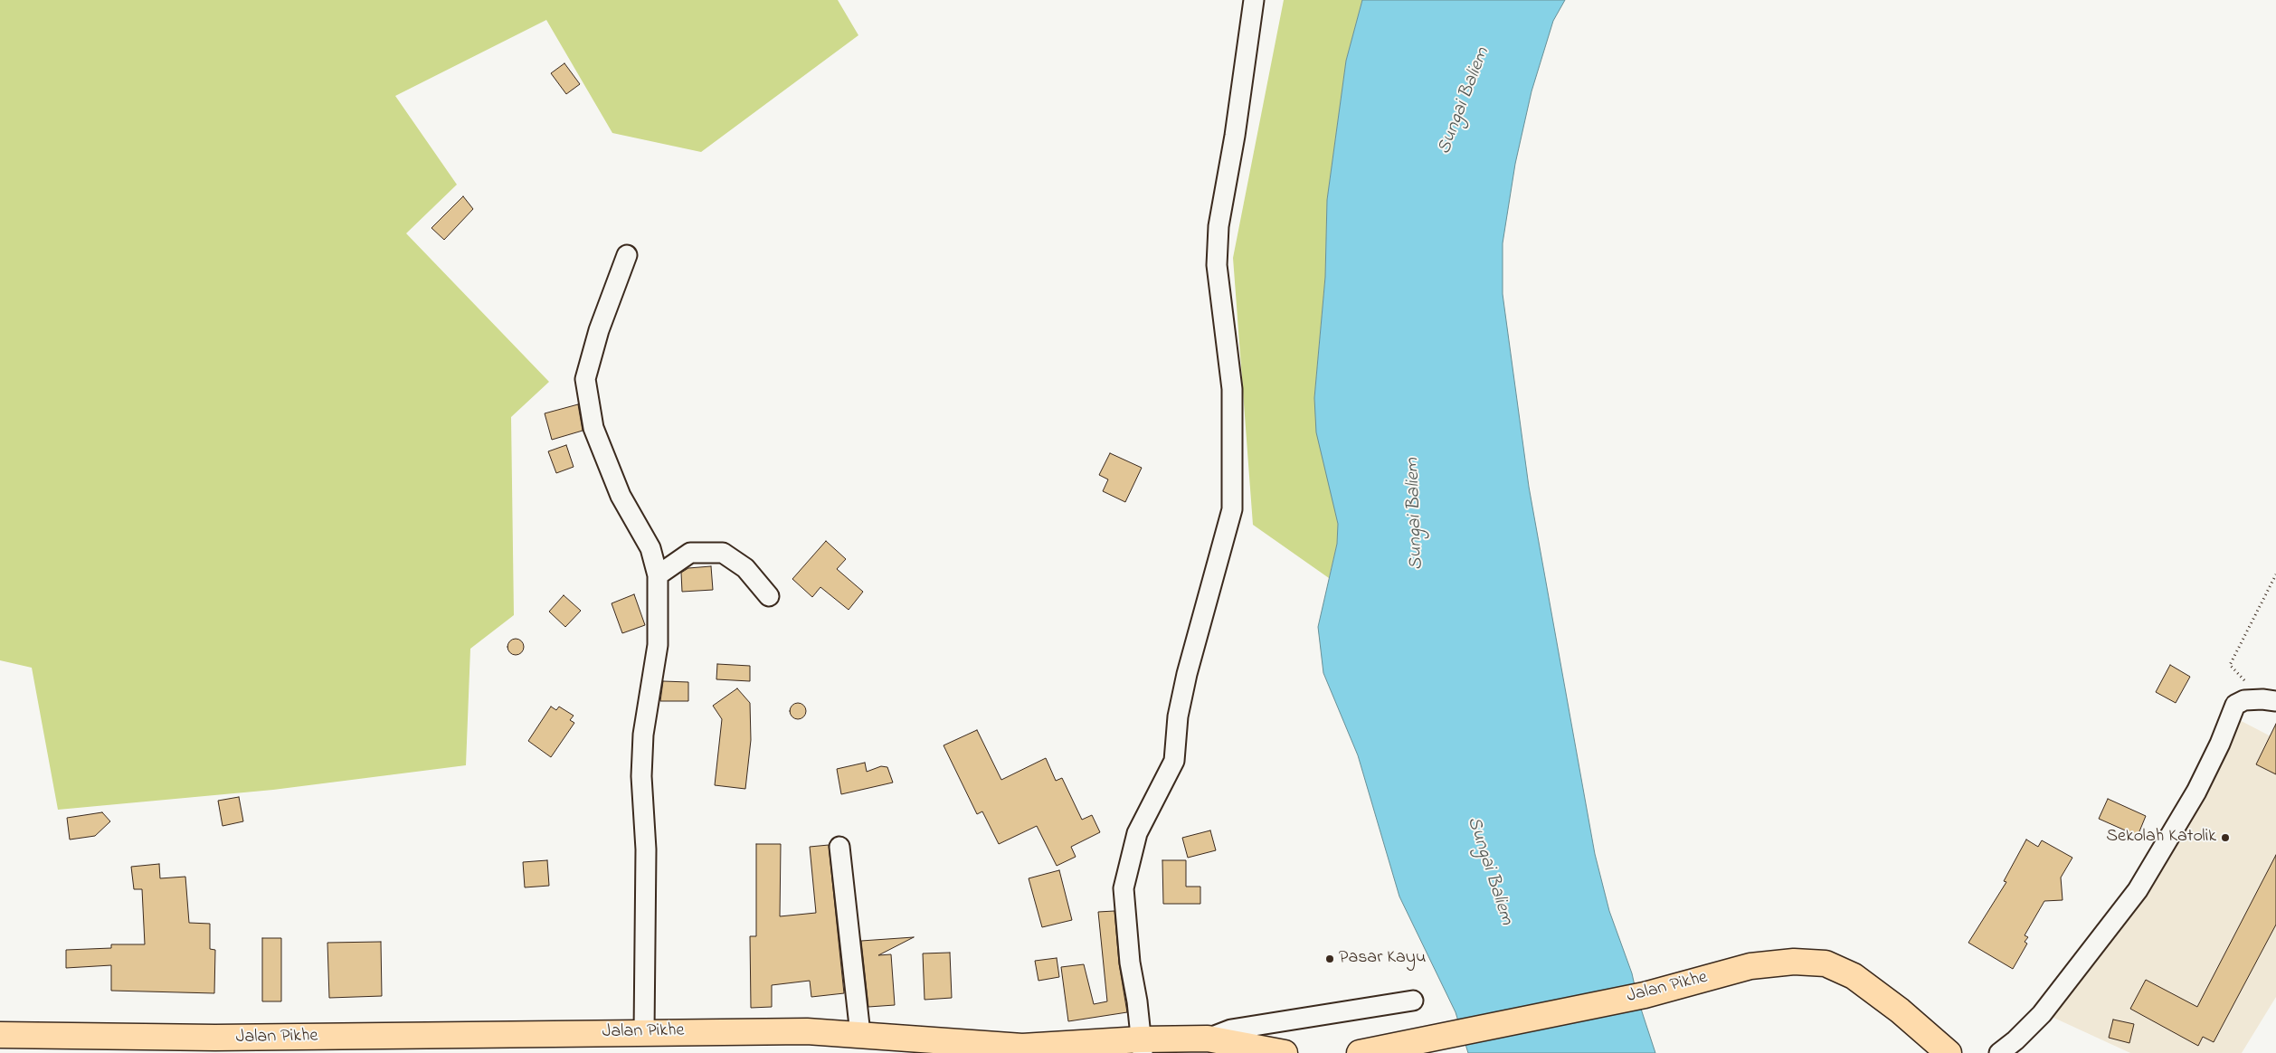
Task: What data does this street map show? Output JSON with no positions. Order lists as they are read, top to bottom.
{
  "streets": {
    "highway": ["Jalan Pikhe"]
  },
  "water": ["Sungai Baliem"],
  "places": ["Sekolah Katolik", "Pasar Kayu"]
}
